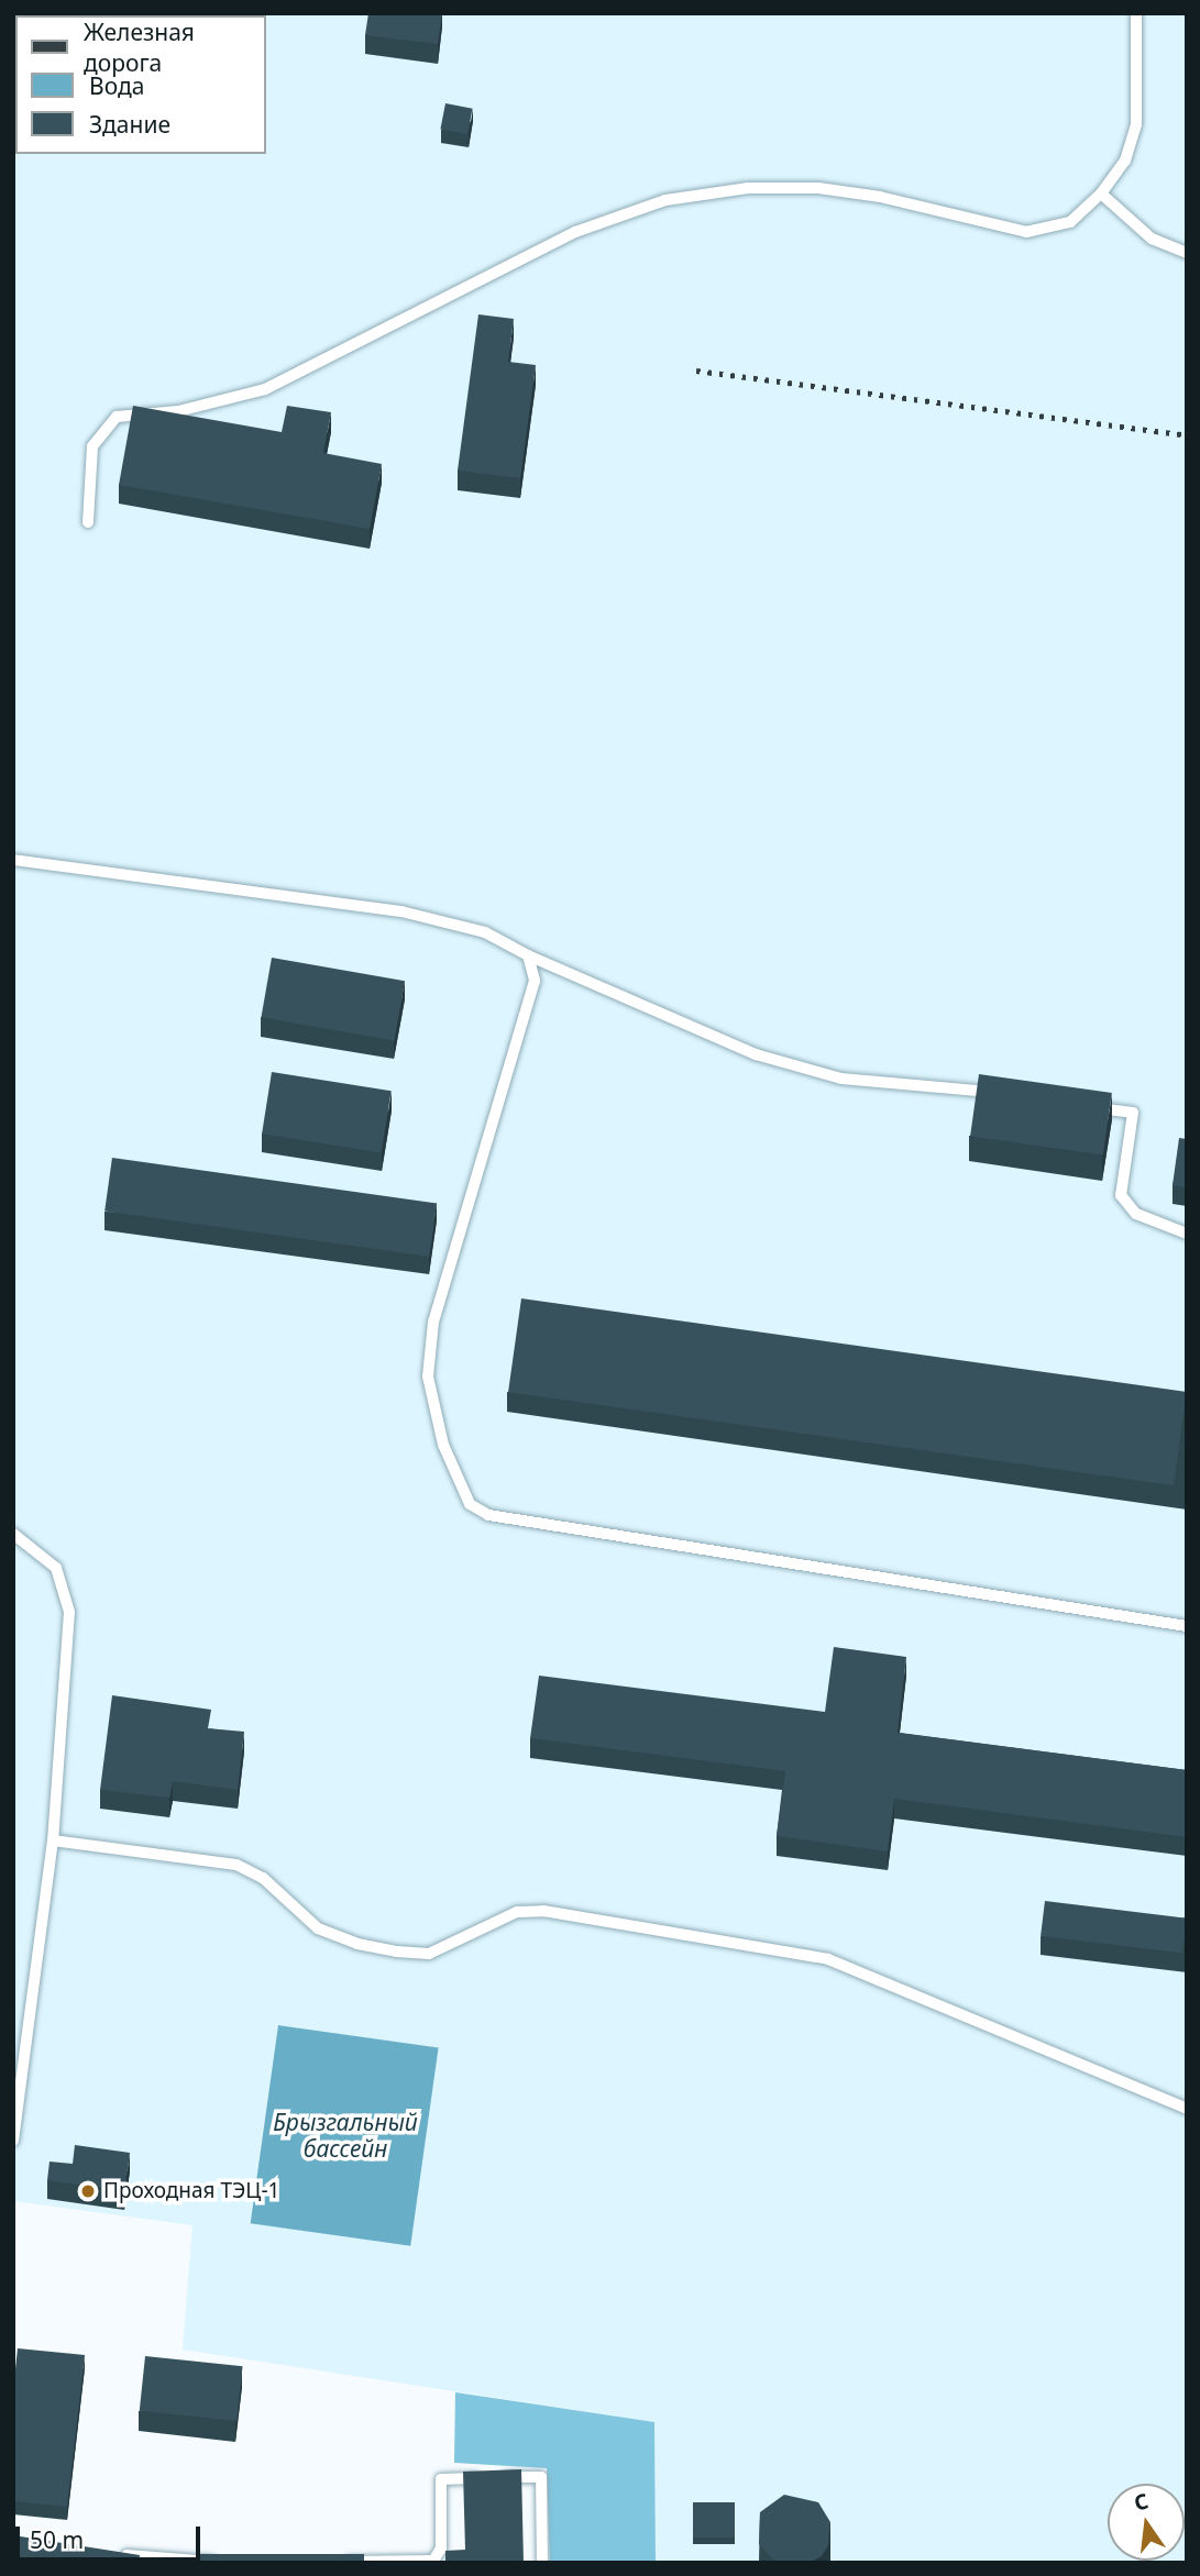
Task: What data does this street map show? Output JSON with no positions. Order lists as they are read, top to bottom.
{
  "water": ["Брызгальный бассейн"],
  "places": ["Проходная ТЭЦ-1"],
  "legend": ["Железная дорога", "Вода", "Здание"],
  "scale_bar": "50 m",
  "north": "top"
}
